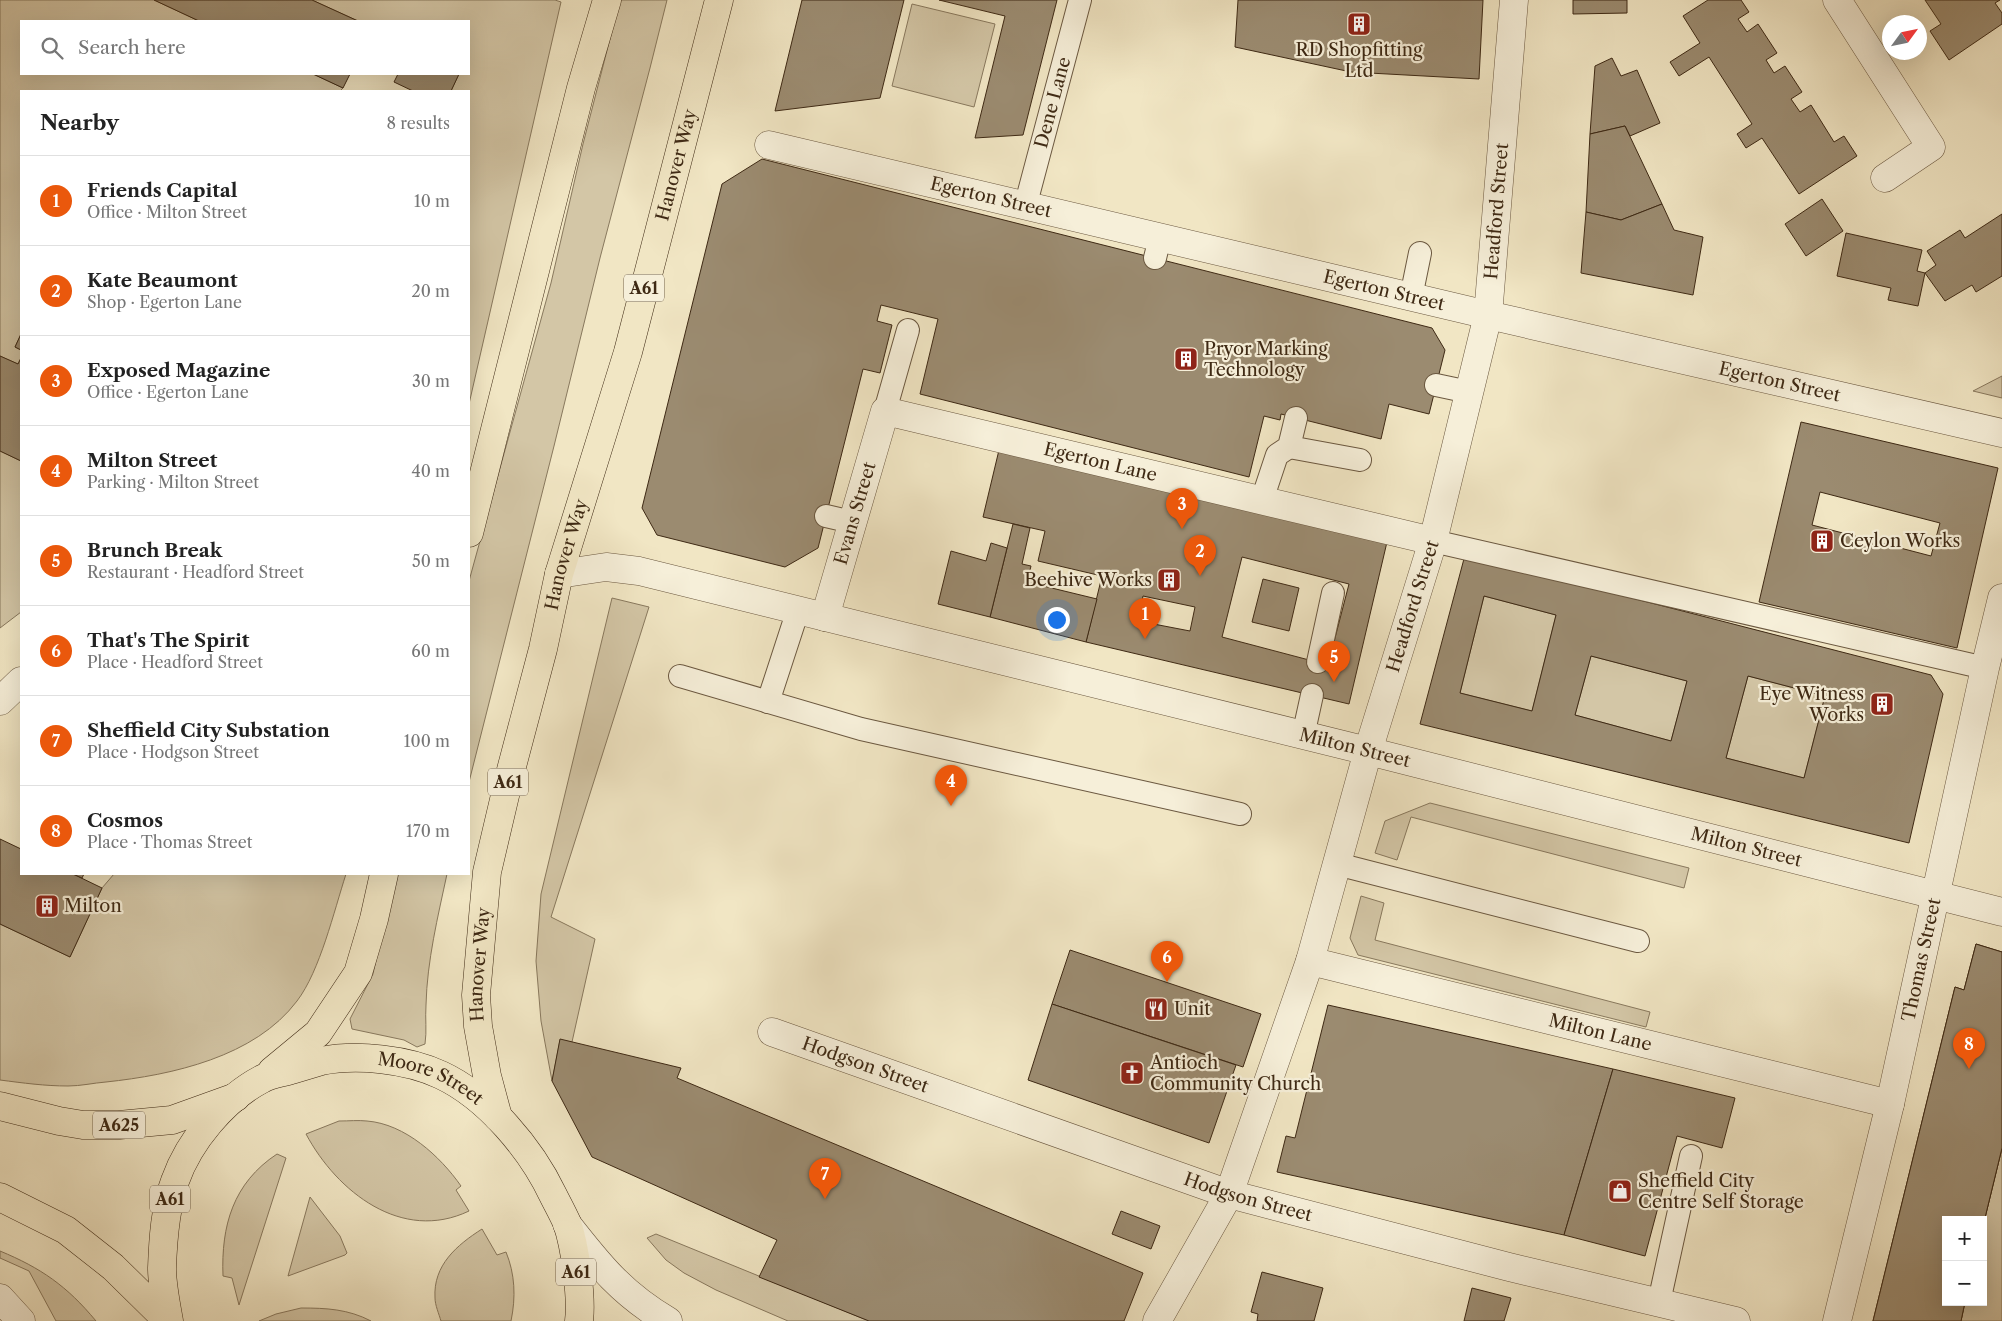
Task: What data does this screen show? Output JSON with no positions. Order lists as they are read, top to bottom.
{
  "streets": {
    "main road": [
      "Hanover Way",
      "A61",
      "Moore Street",
      "A625"
    ],
    "street": [
      "Egerton Street",
      "Headford Street",
      "Egerton Lane",
      "Evans Street",
      "Milton Street",
      "Thomas Street",
      "Milton Lane",
      "Hodgson Street"
    ],
    "lane": ["Dene Lane"]
  },
  "crossings": [
    ["Dene Lane", "Egerton Street"],
    ["Hanover Way", "Milton Street"],
    ["Hanover Way", "Moore Street"],
    ["Egerton Street", "Headford Street"],
    ["Headford Street", "Egerton Lane"],
    ["Headford Street", "Milton Street"],
    ["Headford Street", "Milton Lane"],
    ["Headford Street", "Hodgson Street"],
    ["A61", "Moore Street"],
    ["Egerton Lane", "Evans Street"],
    ["Evans Street", "Milton Street"],
    ["Milton Street", "Thomas Street"],
    ["Thomas Street", "Milton Lane"]
  ],
  "places": {
    "building": [
      "RD Shopfitting Ltd",
      "Pryor Marking Technology",
      "Ceylon Works",
      "Beehive Works",
      "Eye Witness Works",
      "Milton"
    ],
    "restaurant": ["Unit"],
    "church": ["Antioch Community Church"],
    "shop": ["Sheffield City Centre Self Storage"]
  },
  "north": "top right",
  "page": {
    "search": "Search here",
    "heading": ["Nearby", "8 results"],
    "list": [
      {
        "mark": "1",
        "name": "Friends Capital",
        "note": "Office · Milton Street",
        "value": "10 m"
      },
      {
        "mark": "2",
        "name": "Kate Beaumont",
        "note": "Shop · Egerton Lane",
        "value": "20 m"
      },
      {
        "mark": "3",
        "name": "Exposed Magazine",
        "note": "Office · Egerton Lane",
        "value": "30 m"
      },
      {
        "mark": "4",
        "name": "Milton Street",
        "note": "Parking · Milton Street",
        "value": "40 m"
      },
      {
        "mark": "5",
        "name": "Brunch Break",
        "note": "Restaurant · Headford Street",
        "value": "50 m"
      },
      {
        "mark": "6",
        "name": "That's The Spirit",
        "note": "Place · Headford Street",
        "value": "60 m"
      },
      {
        "mark": "7",
        "name": "Sheffield City Substation",
        "note": "Place · Hodgson Street",
        "value": "100 m"
      },
      {
        "mark": "8",
        "name": "Cosmos",
        "note": "Place · Thomas Street",
        "value": "170 m"
      }
    ],
    "pins": [
      "3",
      "2",
      "1",
      "5",
      "4",
      "6",
      "8",
      "7"
    ],
    "map_buttons": ["+", "−"]
  }
}
